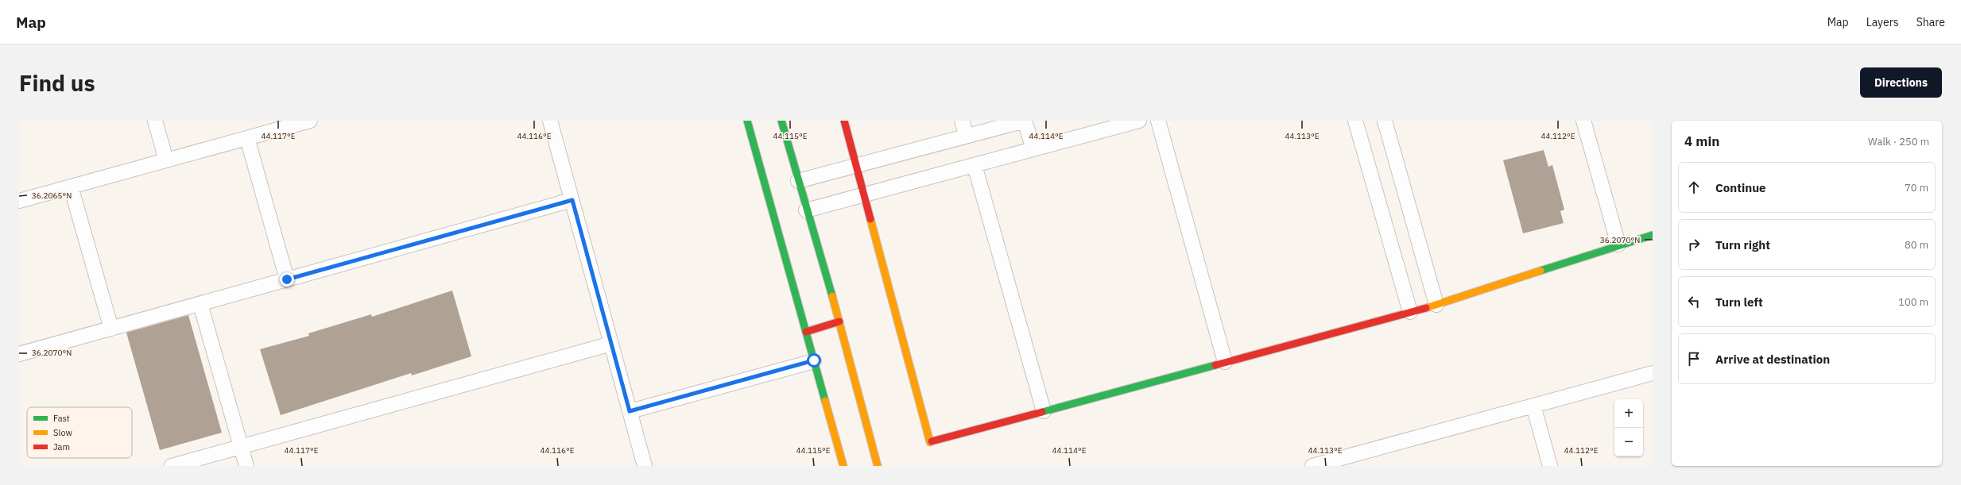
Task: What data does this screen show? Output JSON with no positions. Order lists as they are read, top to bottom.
{
  "legend": ["Fast", "Slow", "Jam"],
  "page": {
    "header": "Map",
    "nav": ["Map", "Layers", "Share"],
    "buttons": "Directions",
    "title": "Find us",
    "heading": ["4 min", "Walk · 250 m"],
    "list": [
      ["Continue", "70 m"],
      ["Turn right", "80 m"],
      ["Turn left", "100 m"],
      "Arrive at destination"
    ],
    "map_buttons": ["+", "−"]
  },
  "coordinates": [
    "44.117°E",
    "44.116°E",
    "44.115°E",
    "44.114°E",
    "44.113°E",
    "44.112°E",
    "36.2065°N",
    "36.2070°N"
  ]
}
